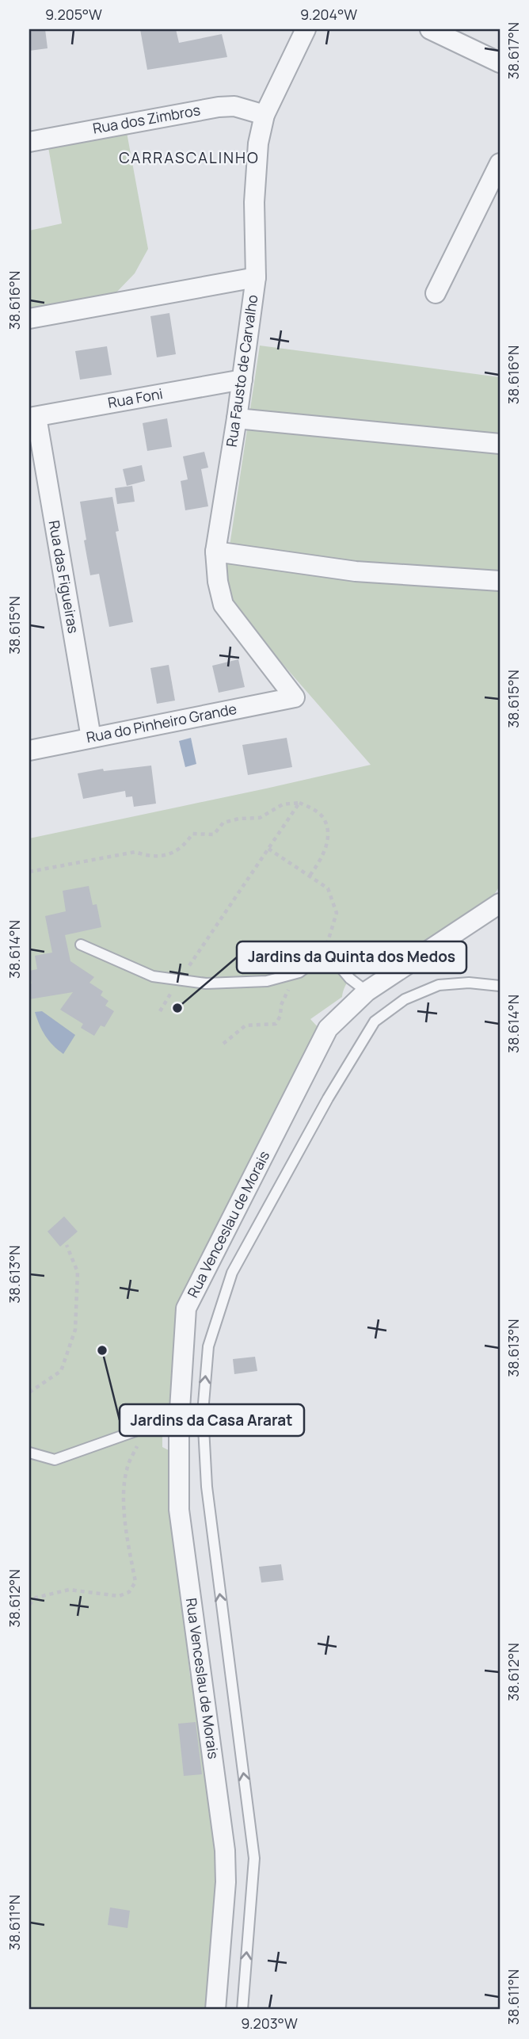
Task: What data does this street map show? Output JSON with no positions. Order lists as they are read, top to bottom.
{
  "streets": {
    "street": [
      "Rua dos Zimbros",
      "Rua Fausto de Carvalho",
      "Rua Foni",
      "Rua das Figueiras",
      "Rua do Pinheiro Grande",
      "Rua Venceslau de Morais"
    ]
  },
  "crossings": [
    ["Rua dos Zimbros", "Rua Fausto de Carvalho"],
    ["Rua Fausto de Carvalho", "Rua Foni"],
    ["Rua Fausto de Carvalho", "Rua do Pinheiro Grande"],
    ["Rua Foni", "Rua das Figueiras"],
    ["Rua das Figueiras", "Rua do Pinheiro Grande"]
  ],
  "districts": ["CARRASCALINHO"],
  "places": ["Jardins da Quinta dos Medos", "Jardins da Casa Ararat"],
  "coordinates": [
    "9.205°W",
    "9.204°W",
    "38.617°N",
    "38.616°N",
    "38.615°N",
    "38.614°N",
    "38.613°N",
    "38.612°N",
    "38.611°N",
    "9.203°W"
  ]
}
